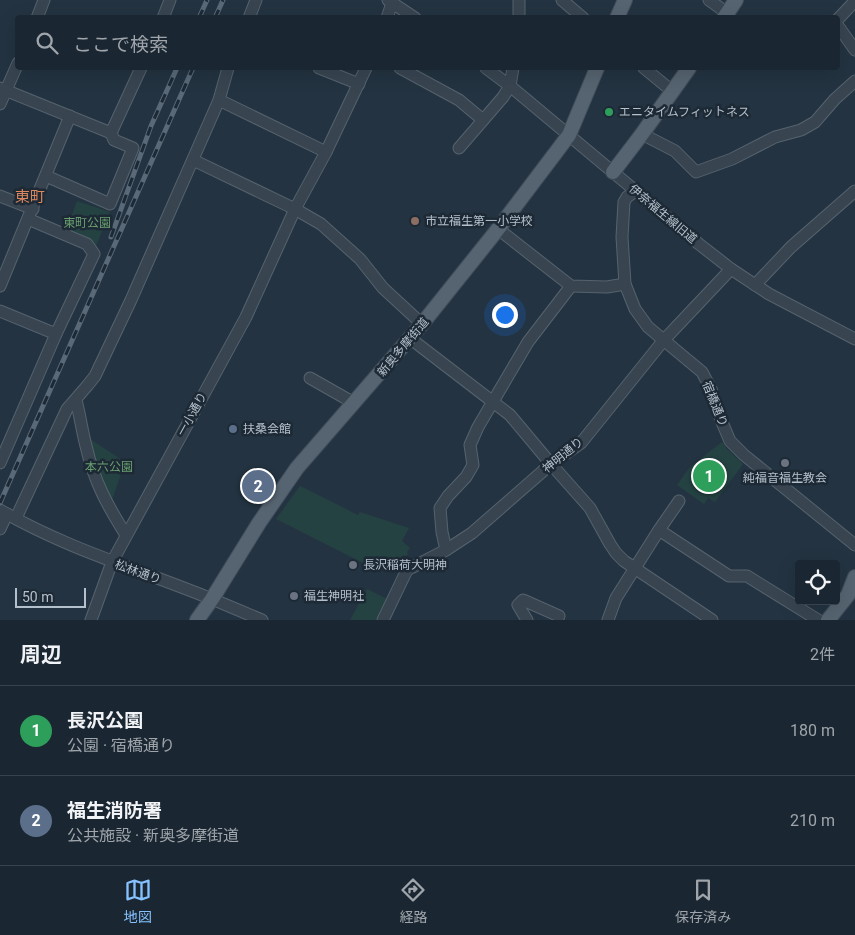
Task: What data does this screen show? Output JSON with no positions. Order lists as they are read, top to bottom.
{
  "streets": {
    "main road": ["新奥多摩街道"],
    "street": [
      "伊奈福生線旧道",
      "宿橋通り",
      "一小通り",
      "神明通り",
      "松林通り"
    ]
  },
  "crossings": [
    ["伊奈福生線旧道", "新奥多摩街道"],
    ["伊奈福生線旧道", "宿橋通り"],
    ["伊奈福生線旧道", "神明通り"],
    ["新奥多摩街道", "松林通り"],
    ["宿橋通り", "神明通り"],
    ["一小通り", "松林通り"]
  ],
  "districts": ["東町"],
  "parks": ["東町公園", "本六公園"],
  "places": [
    "エニタイムフィットネス",
    "市立福生第一小学校",
    "扶桑会館",
    "純福音福生教会",
    "長沢稲荷大明神",
    "福生神明社"
  ],
  "scale_bar": "50 m",
  "page": {
    "search": "ここで検索",
    "pins": ["1", "2"],
    "scale": "50 m",
    "heading": ["周辺", "2件"],
    "list": [
      {
        "mark": "1",
        "name": "長沢公園",
        "note": "公園 · 宿橋通り",
        "value": "180 m"
      },
      {
        "mark": "2",
        "name": "福生消防署",
        "note": "公共施設 · 新奥多摩街道",
        "value": "210 m"
      }
    ],
    "nav": ["地図", "経路", "保存済み"]
  }
}
